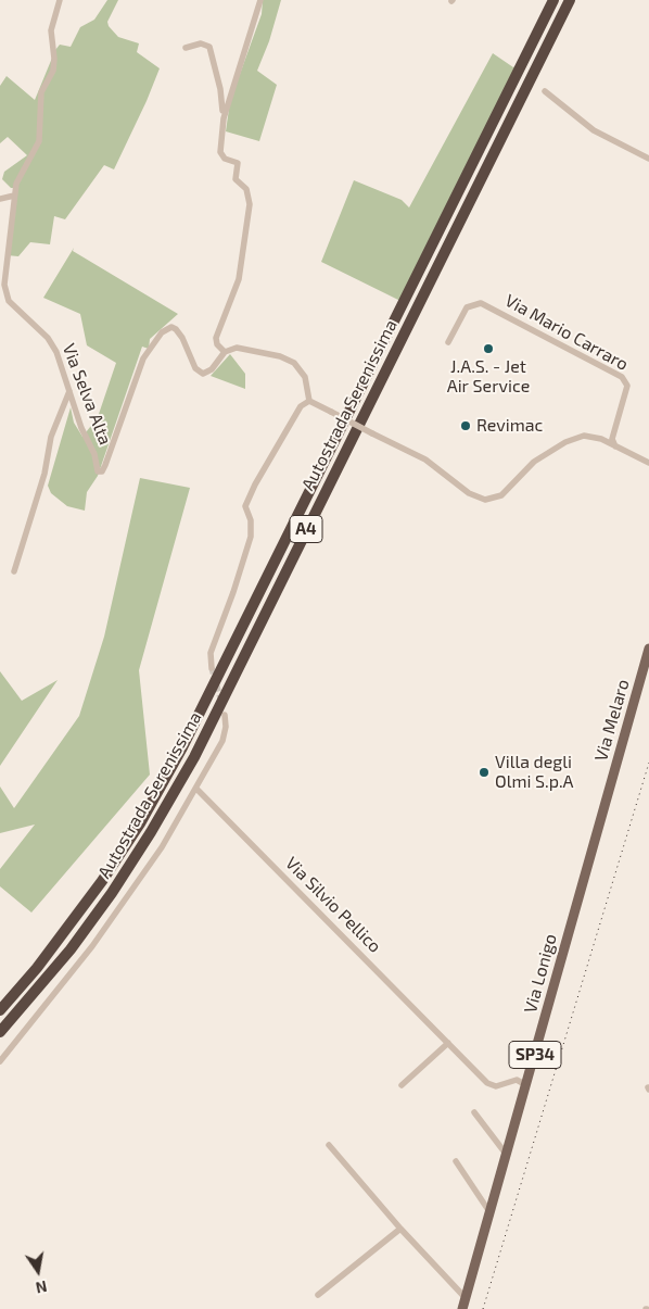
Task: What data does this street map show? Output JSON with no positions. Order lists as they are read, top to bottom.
{
  "streets": {
    "highway": ["Autostrada Serenissima", "A4"],
    "main road": ["Via Melaro", "Via Lonigo", "SP34"],
    "street": ["Via Mario Carraro", "Via Selva Alta", "Via Silvio Pellico"]
  },
  "crossings": [
    ["Via Melaro", "Via Lonigo"],
    ["Via Silvio Pellico", "Via Lonigo"]
  ],
  "places": ["J.A.S. - Jet Air Service", "Revimac", "Villa degli Olmi S.p.A"],
  "north": "bottom"
}
